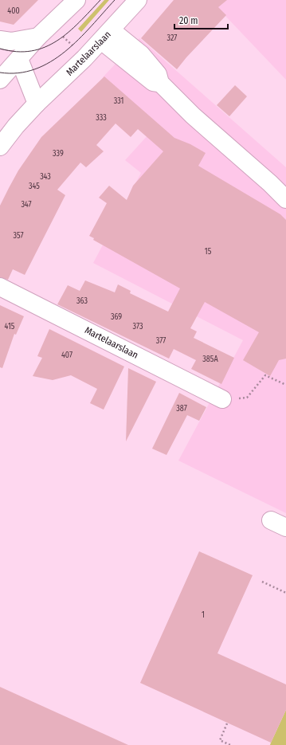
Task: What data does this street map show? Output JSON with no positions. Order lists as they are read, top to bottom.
{
  "streets": {
    "street": ["Martelaarslaan"]
  },
  "house_numbers": [
    "400",
    "327",
    "331",
    "333",
    "339",
    "343",
    "345",
    "347",
    "357",
    "15",
    "363",
    "369",
    "415",
    "373",
    "377",
    "407",
    "385A",
    "387",
    "1"
  ],
  "scale_bar": "20 m"
}
